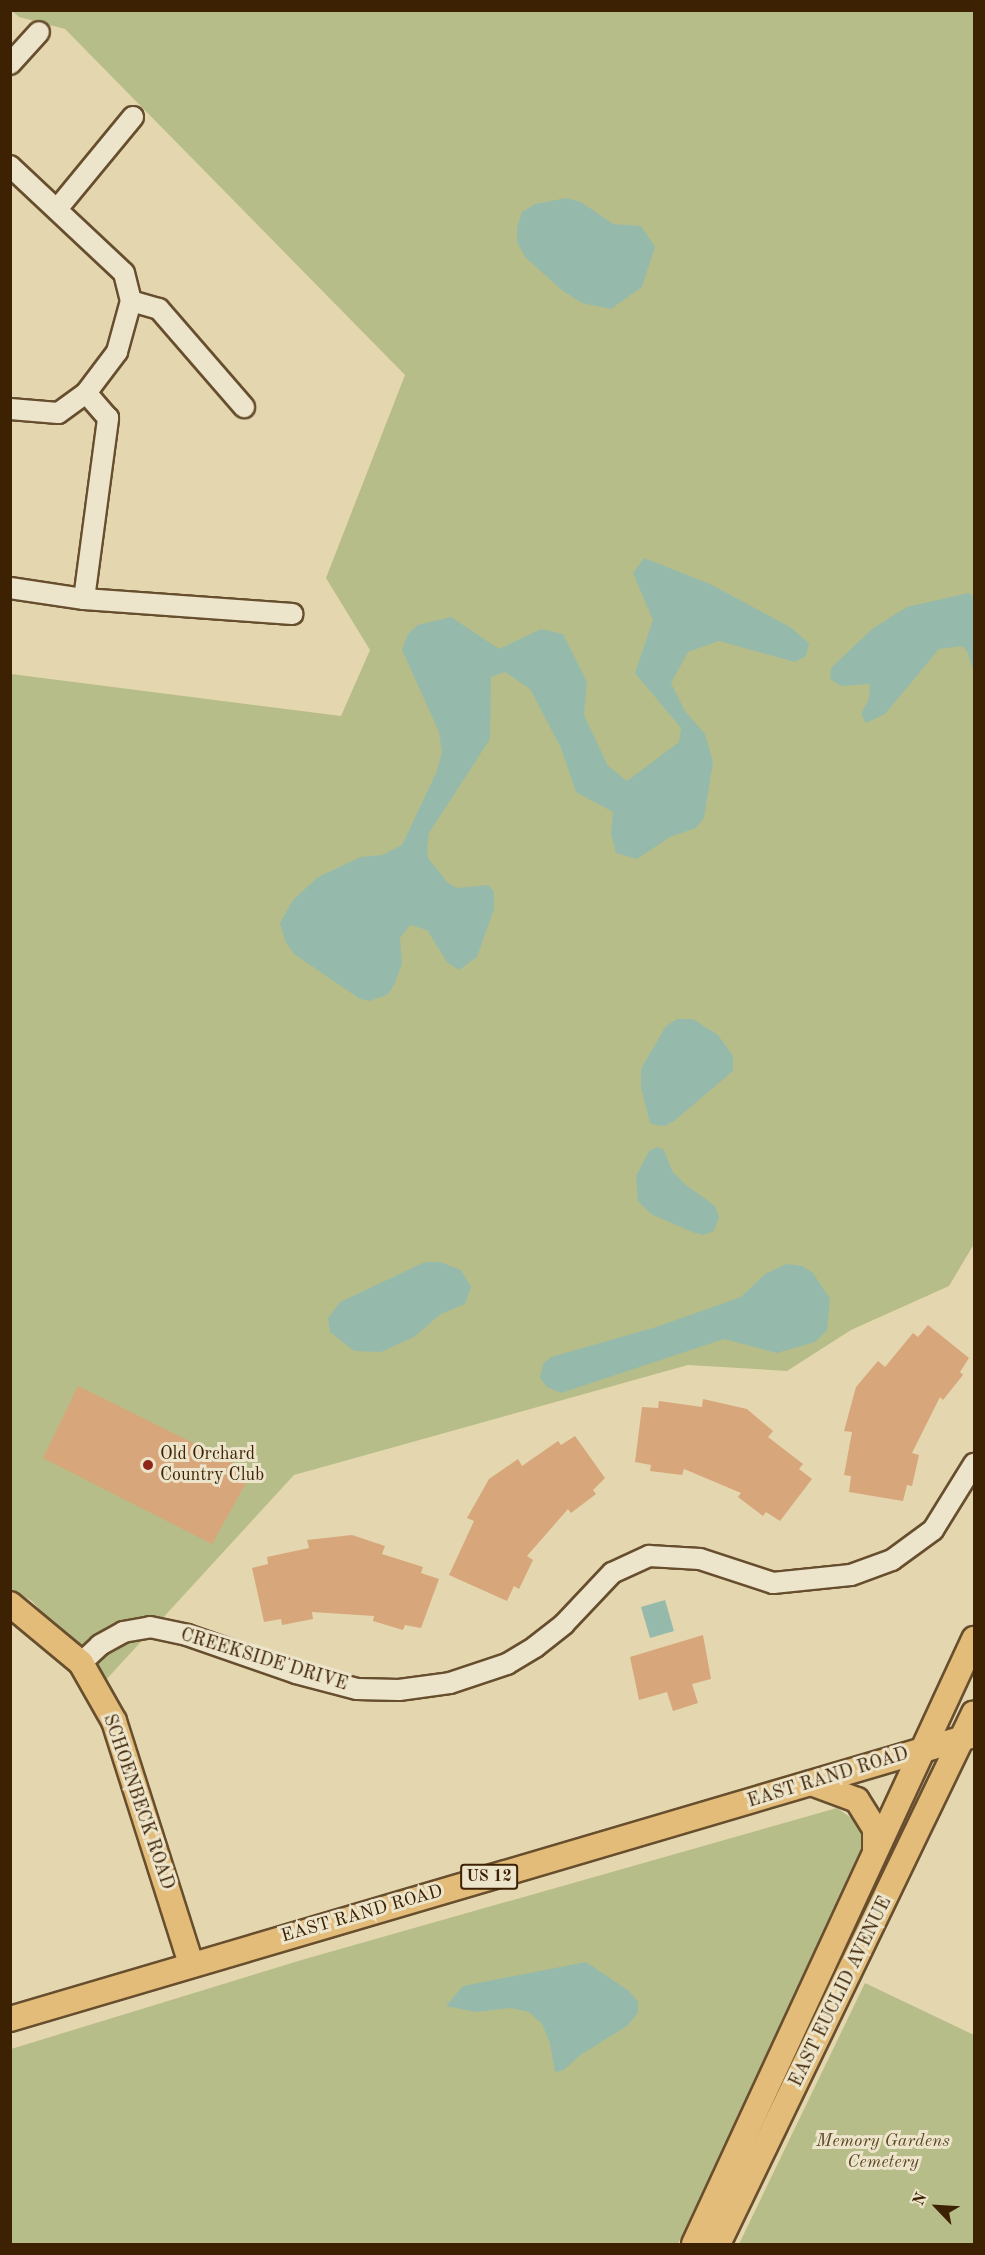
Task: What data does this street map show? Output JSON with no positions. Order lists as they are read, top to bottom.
{
  "streets": {
    "main road": [
      "EAST RAND ROAD",
      "SCHOENBECK ROAD",
      "US 12",
      "EAST EUCLID AVENUE"
    ],
    "street": ["CREEKSIDE DRIVE"]
  },
  "crossings": [
    ["CREEKSIDE DRIVE", "SCHOENBECK ROAD"],
    ["EAST RAND ROAD", "SCHOENBECK ROAD"],
    ["EAST RAND ROAD", "US 12"],
    ["EAST RAND ROAD", "EAST EUCLID AVENUE"],
    ["US 12", "EAST EUCLID AVENUE"]
  ],
  "parks": ["Memory Gardens Cemetery"],
  "places": ["Old Orchard Country Club"],
  "north": "top left"
}
